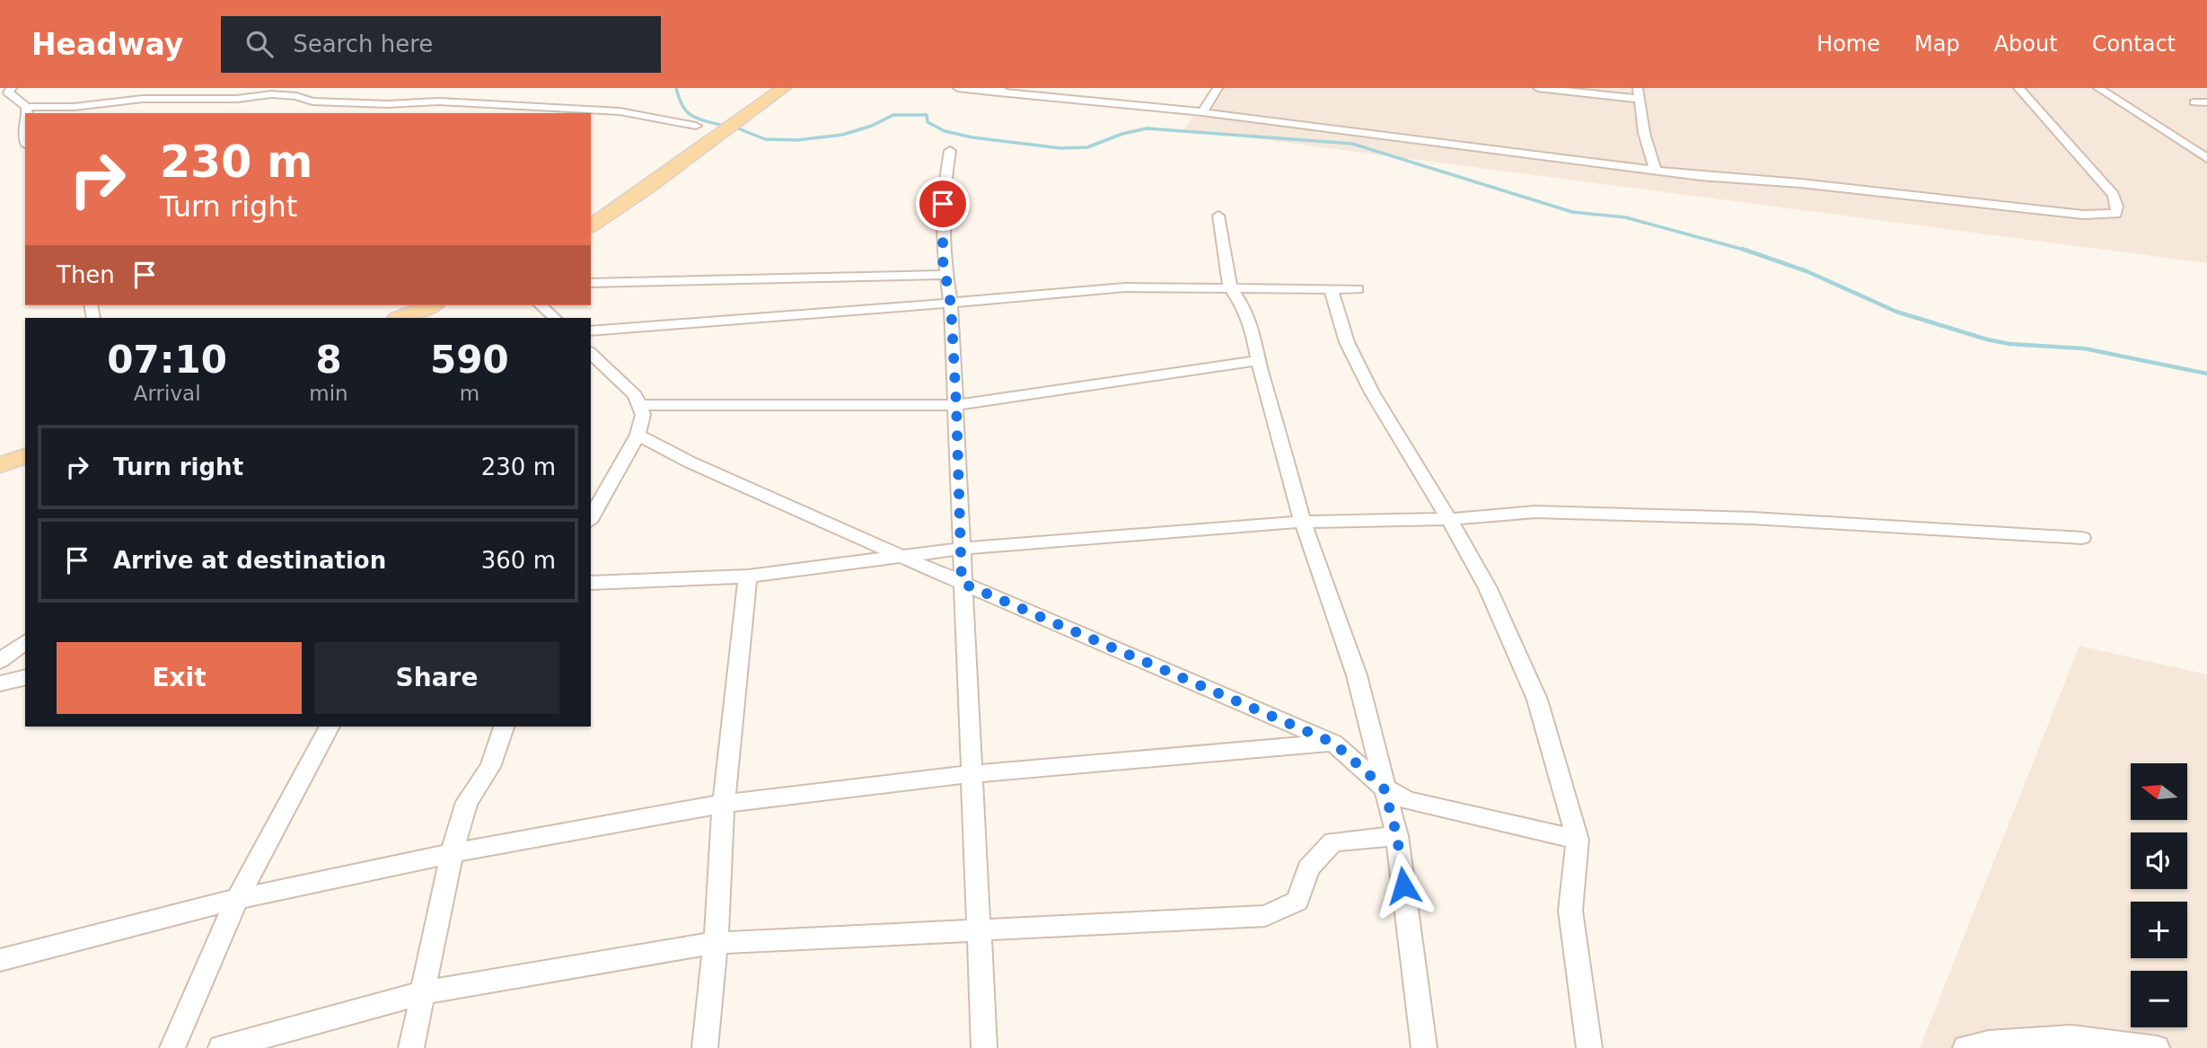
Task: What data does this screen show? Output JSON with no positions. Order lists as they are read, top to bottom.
{
  "north": "left",
  "page": {
    "header": "Headway",
    "search": "Search here",
    "nav": [
      "Home",
      "Map",
      "About",
      "Contact"
    ],
    "turn": ["230 m", "Turn right"],
    "then": "Then",
    "eta": [
      "07:10",
      "Arrival",
      "8",
      "min",
      "590",
      "m"
    ],
    "list": [
      {
        "name": "Turn right",
        "value": "230 m"
      },
      {
        "name": "Arrive at destination",
        "value": "360 m"
      }
    ],
    "buttons": ["Exit", "Share"],
    "map_buttons": ["+", "−"]
  }
}
